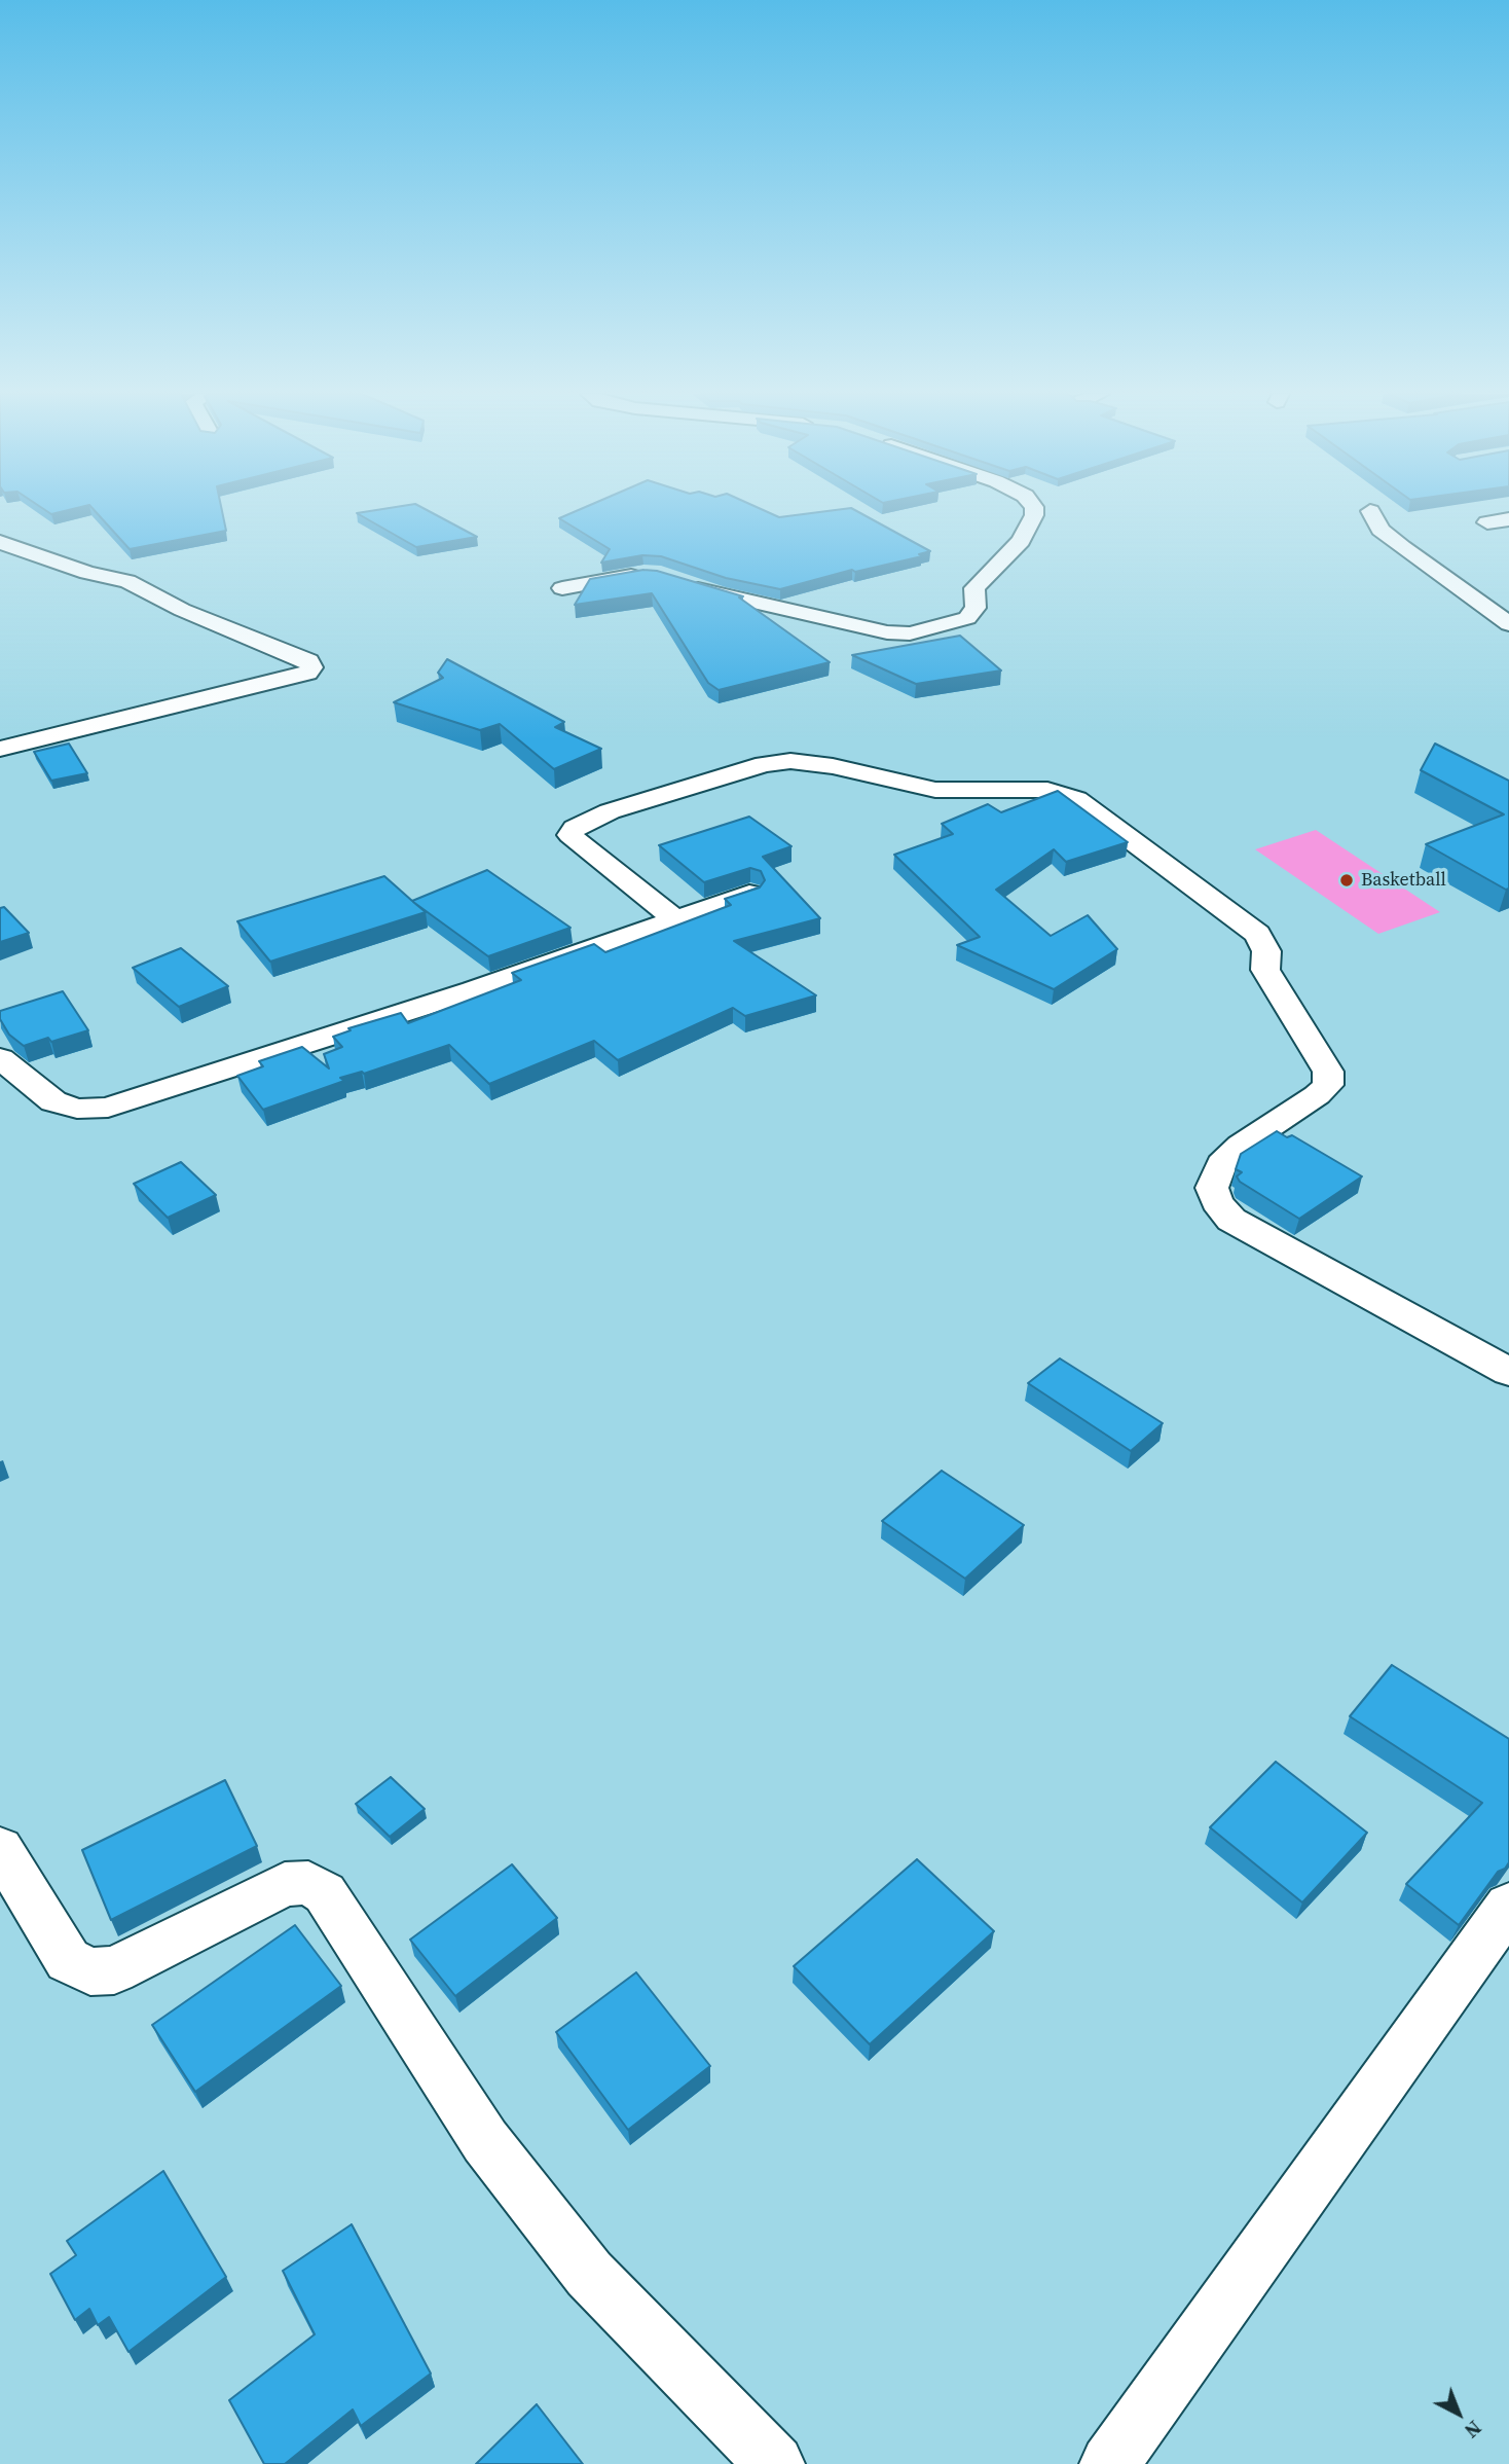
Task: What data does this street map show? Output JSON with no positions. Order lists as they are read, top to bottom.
{
  "places": ["Basketball"],
  "north": "bottom right"
}
